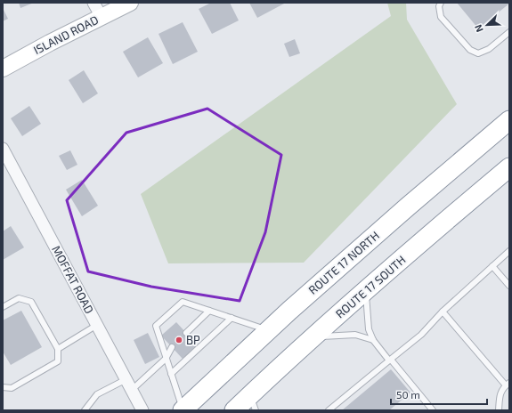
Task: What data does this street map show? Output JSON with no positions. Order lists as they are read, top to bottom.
{
  "streets": {
    "highway": ["ROUTE 17 NORTH", "ROUTE 17 SOUTH"],
    "main road": ["ISLAND ROAD"],
    "street": ["MOFFAT ROAD"]
  },
  "places": ["BP"],
  "scale_bar": "50 m",
  "north": "bottom left"
}
